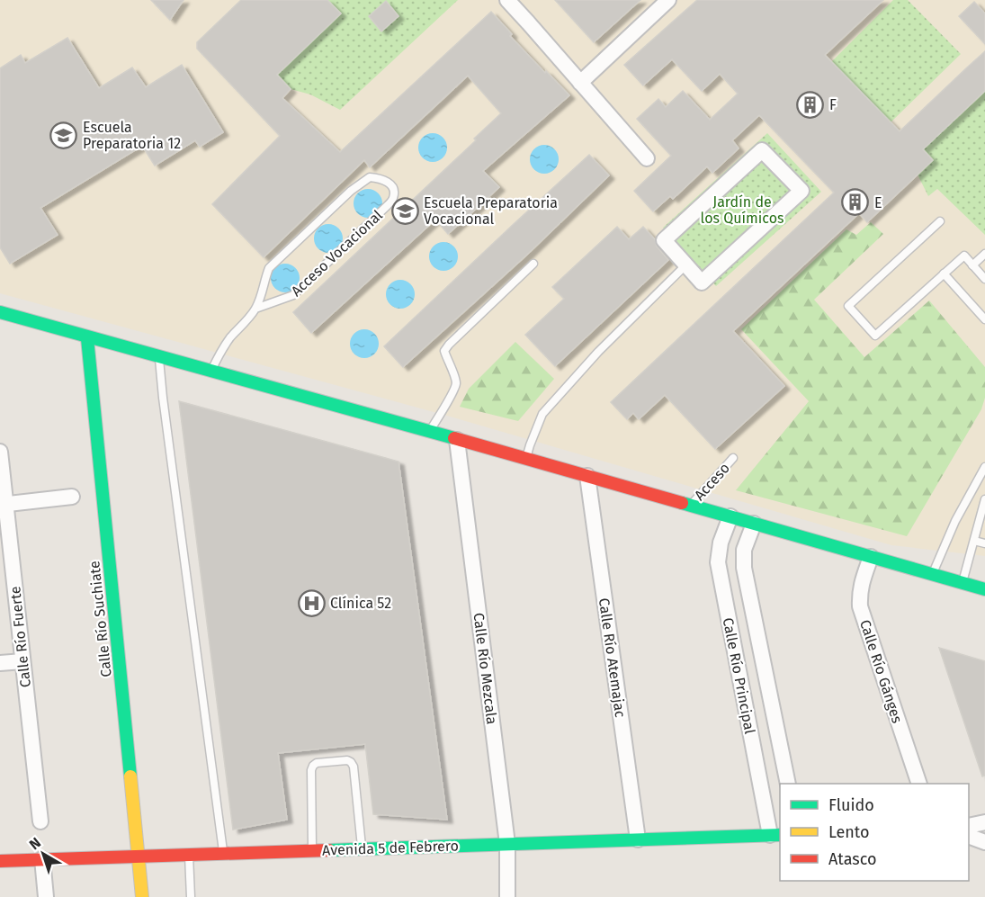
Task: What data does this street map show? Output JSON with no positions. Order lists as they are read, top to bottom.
{
  "streets": {
    "street": [
      "Calle Río Suchiate",
      "Calle Río Fuerte",
      "Calle Río Atemajac",
      "Calle Río Mezcala",
      "Calle Río Gánges",
      "Calle Río Principal",
      "Avenida 5 de Febrero"
    ],
    "lane": ["Acceso Vocacional", "Acceso"]
  },
  "crossings": [
    ["Calle Río Suchiate", "Avenida 5 de Febrero"],
    ["Calle Río Atemajac", "Avenida 5 de Febrero"],
    ["Calle Río Mezcala", "Avenida 5 de Febrero"],
    ["Calle Río Principal", "Avenida 5 de Febrero"]
  ],
  "parks": ["Jardín de los Químicos"],
  "places": {
    "building": ["F", "E"],
    "school or university": ["Escuela Preparatoria 12", "Escuela Preparatoria Vocacional"],
    "hospital": ["Clínica 52"]
  },
  "legend": ["Fluido", "Lento", "Atasco"],
  "north": "top left"
}
